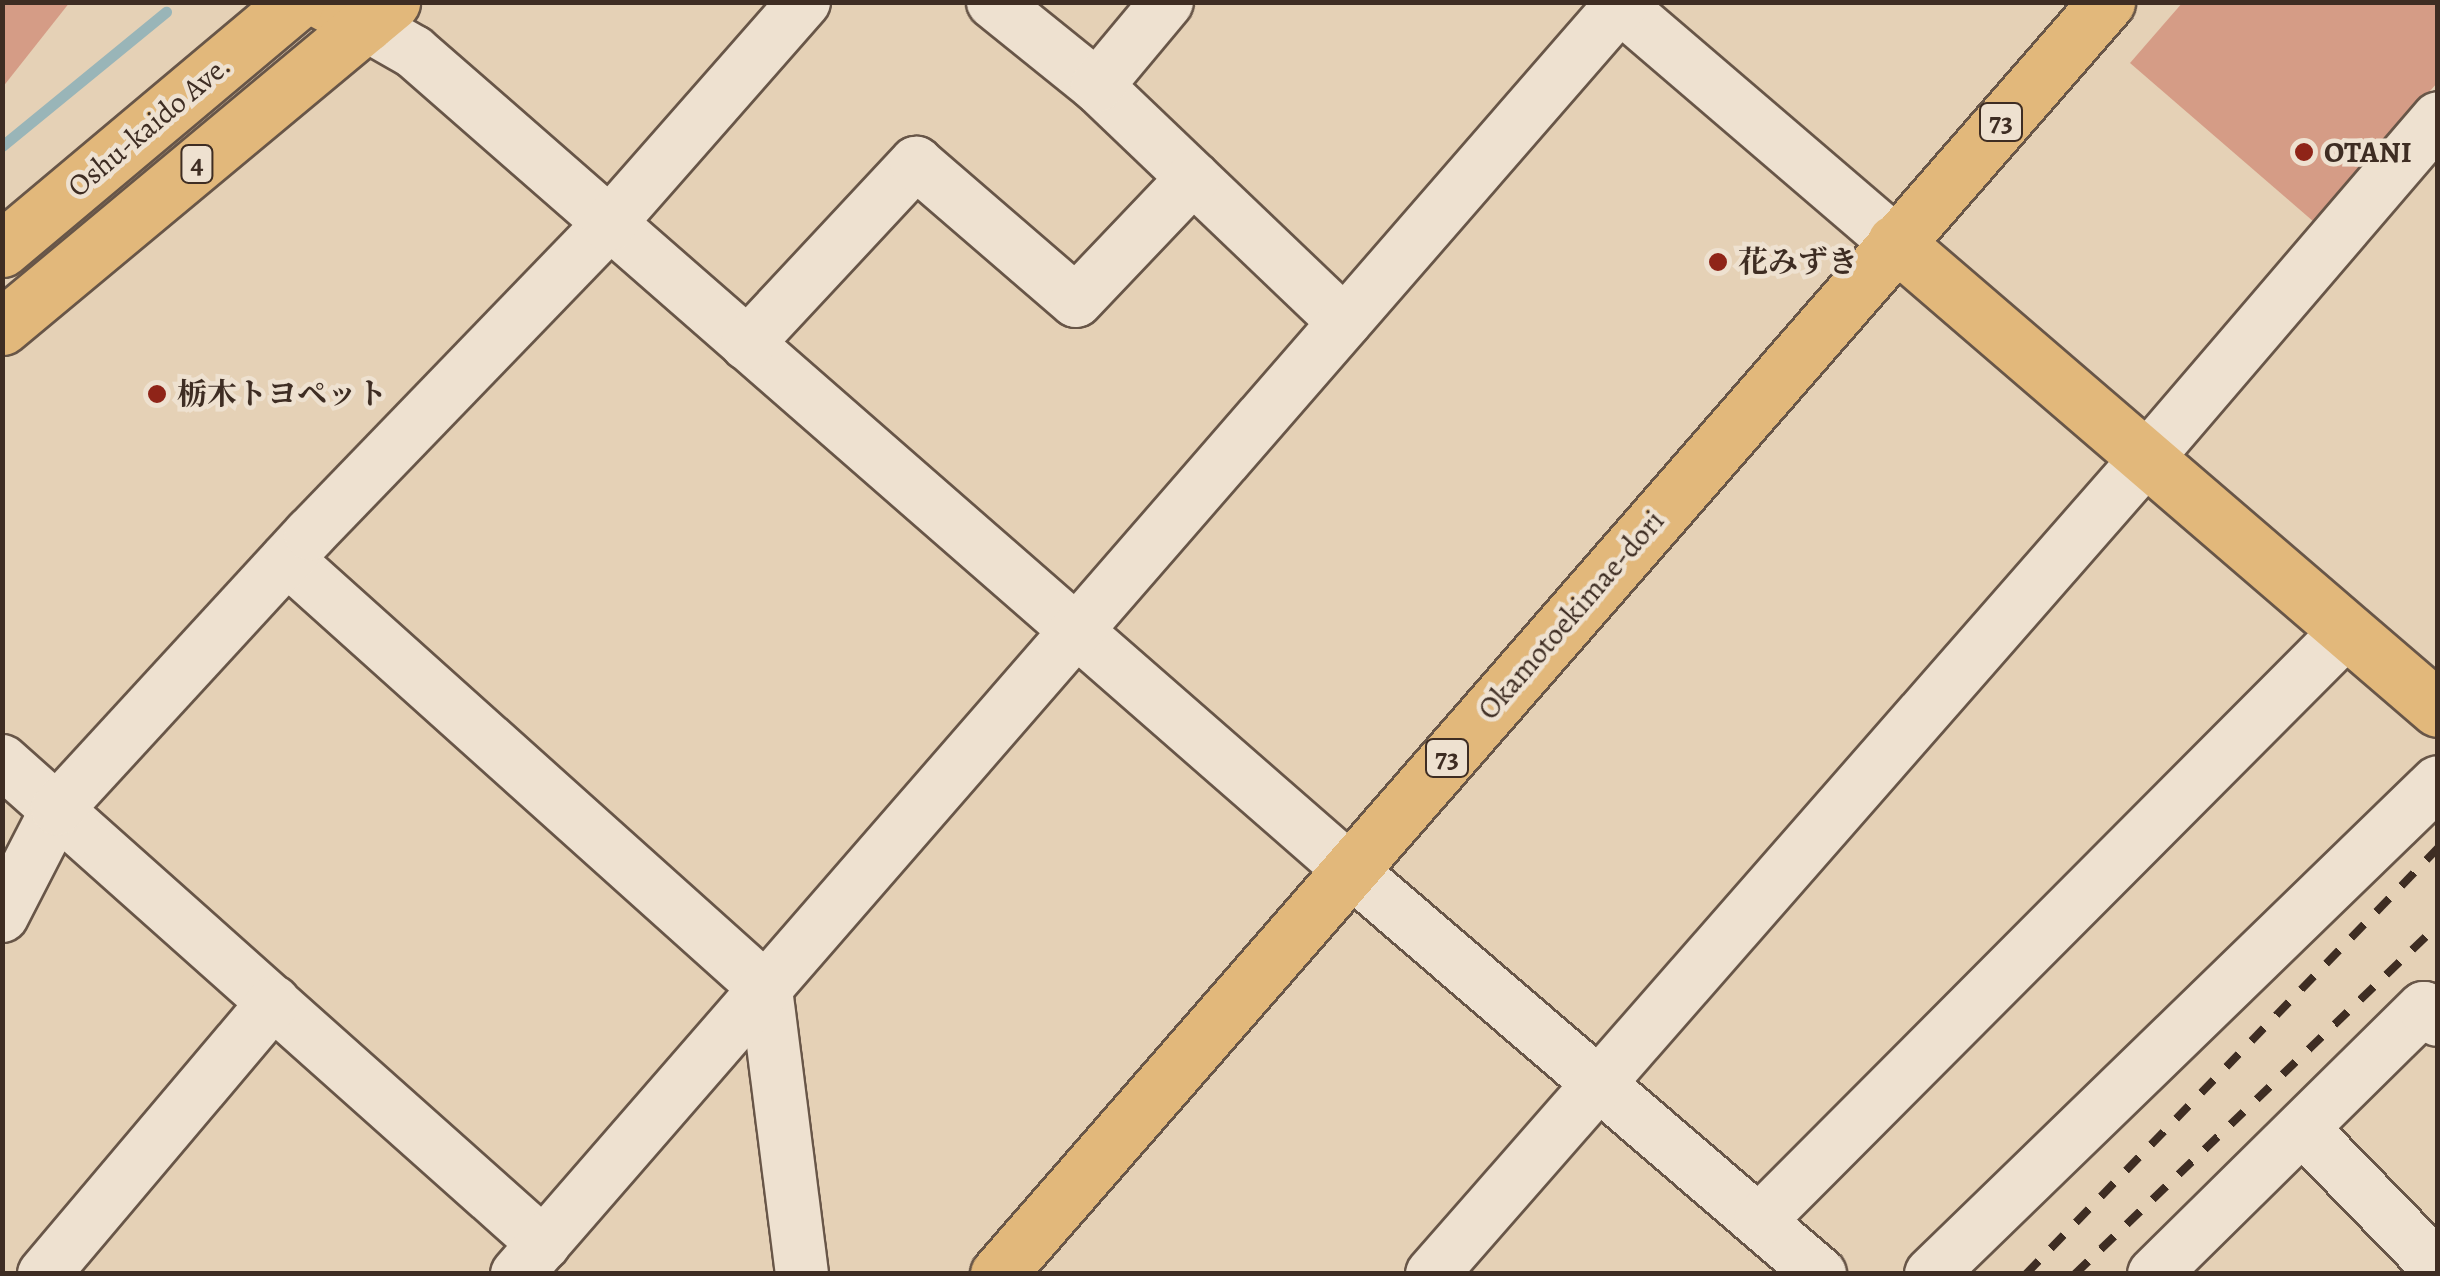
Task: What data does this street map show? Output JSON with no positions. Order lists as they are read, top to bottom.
{
  "streets": {
    "main road": [
      "73",
      "Oshu-kaido Ave.",
      "4",
      "Okamotoekimae-dori"
    ]
  },
  "places": ["OTANI", "花みずき", "栃木トヨペット"]
}
